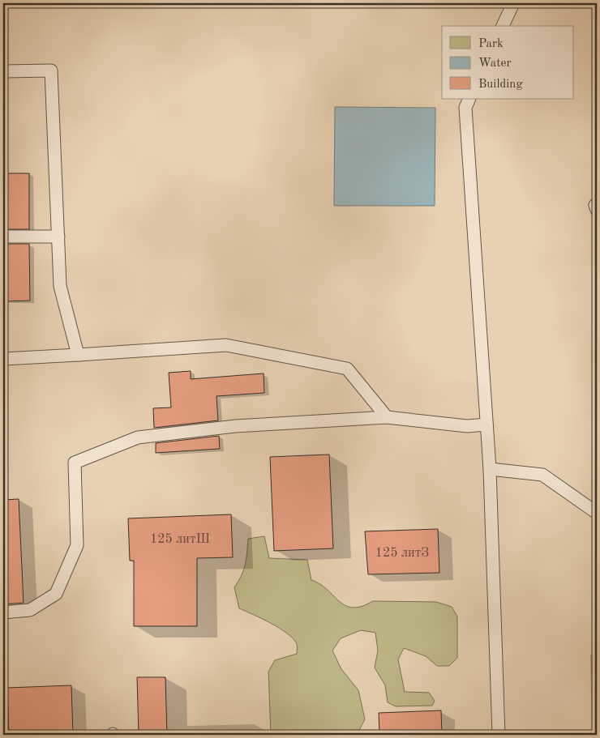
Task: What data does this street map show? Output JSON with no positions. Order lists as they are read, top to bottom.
{
  "house_numbers": ["125 литШ", "125 литЗ"],
  "legend": ["Park", "Water", "Building"]
}
